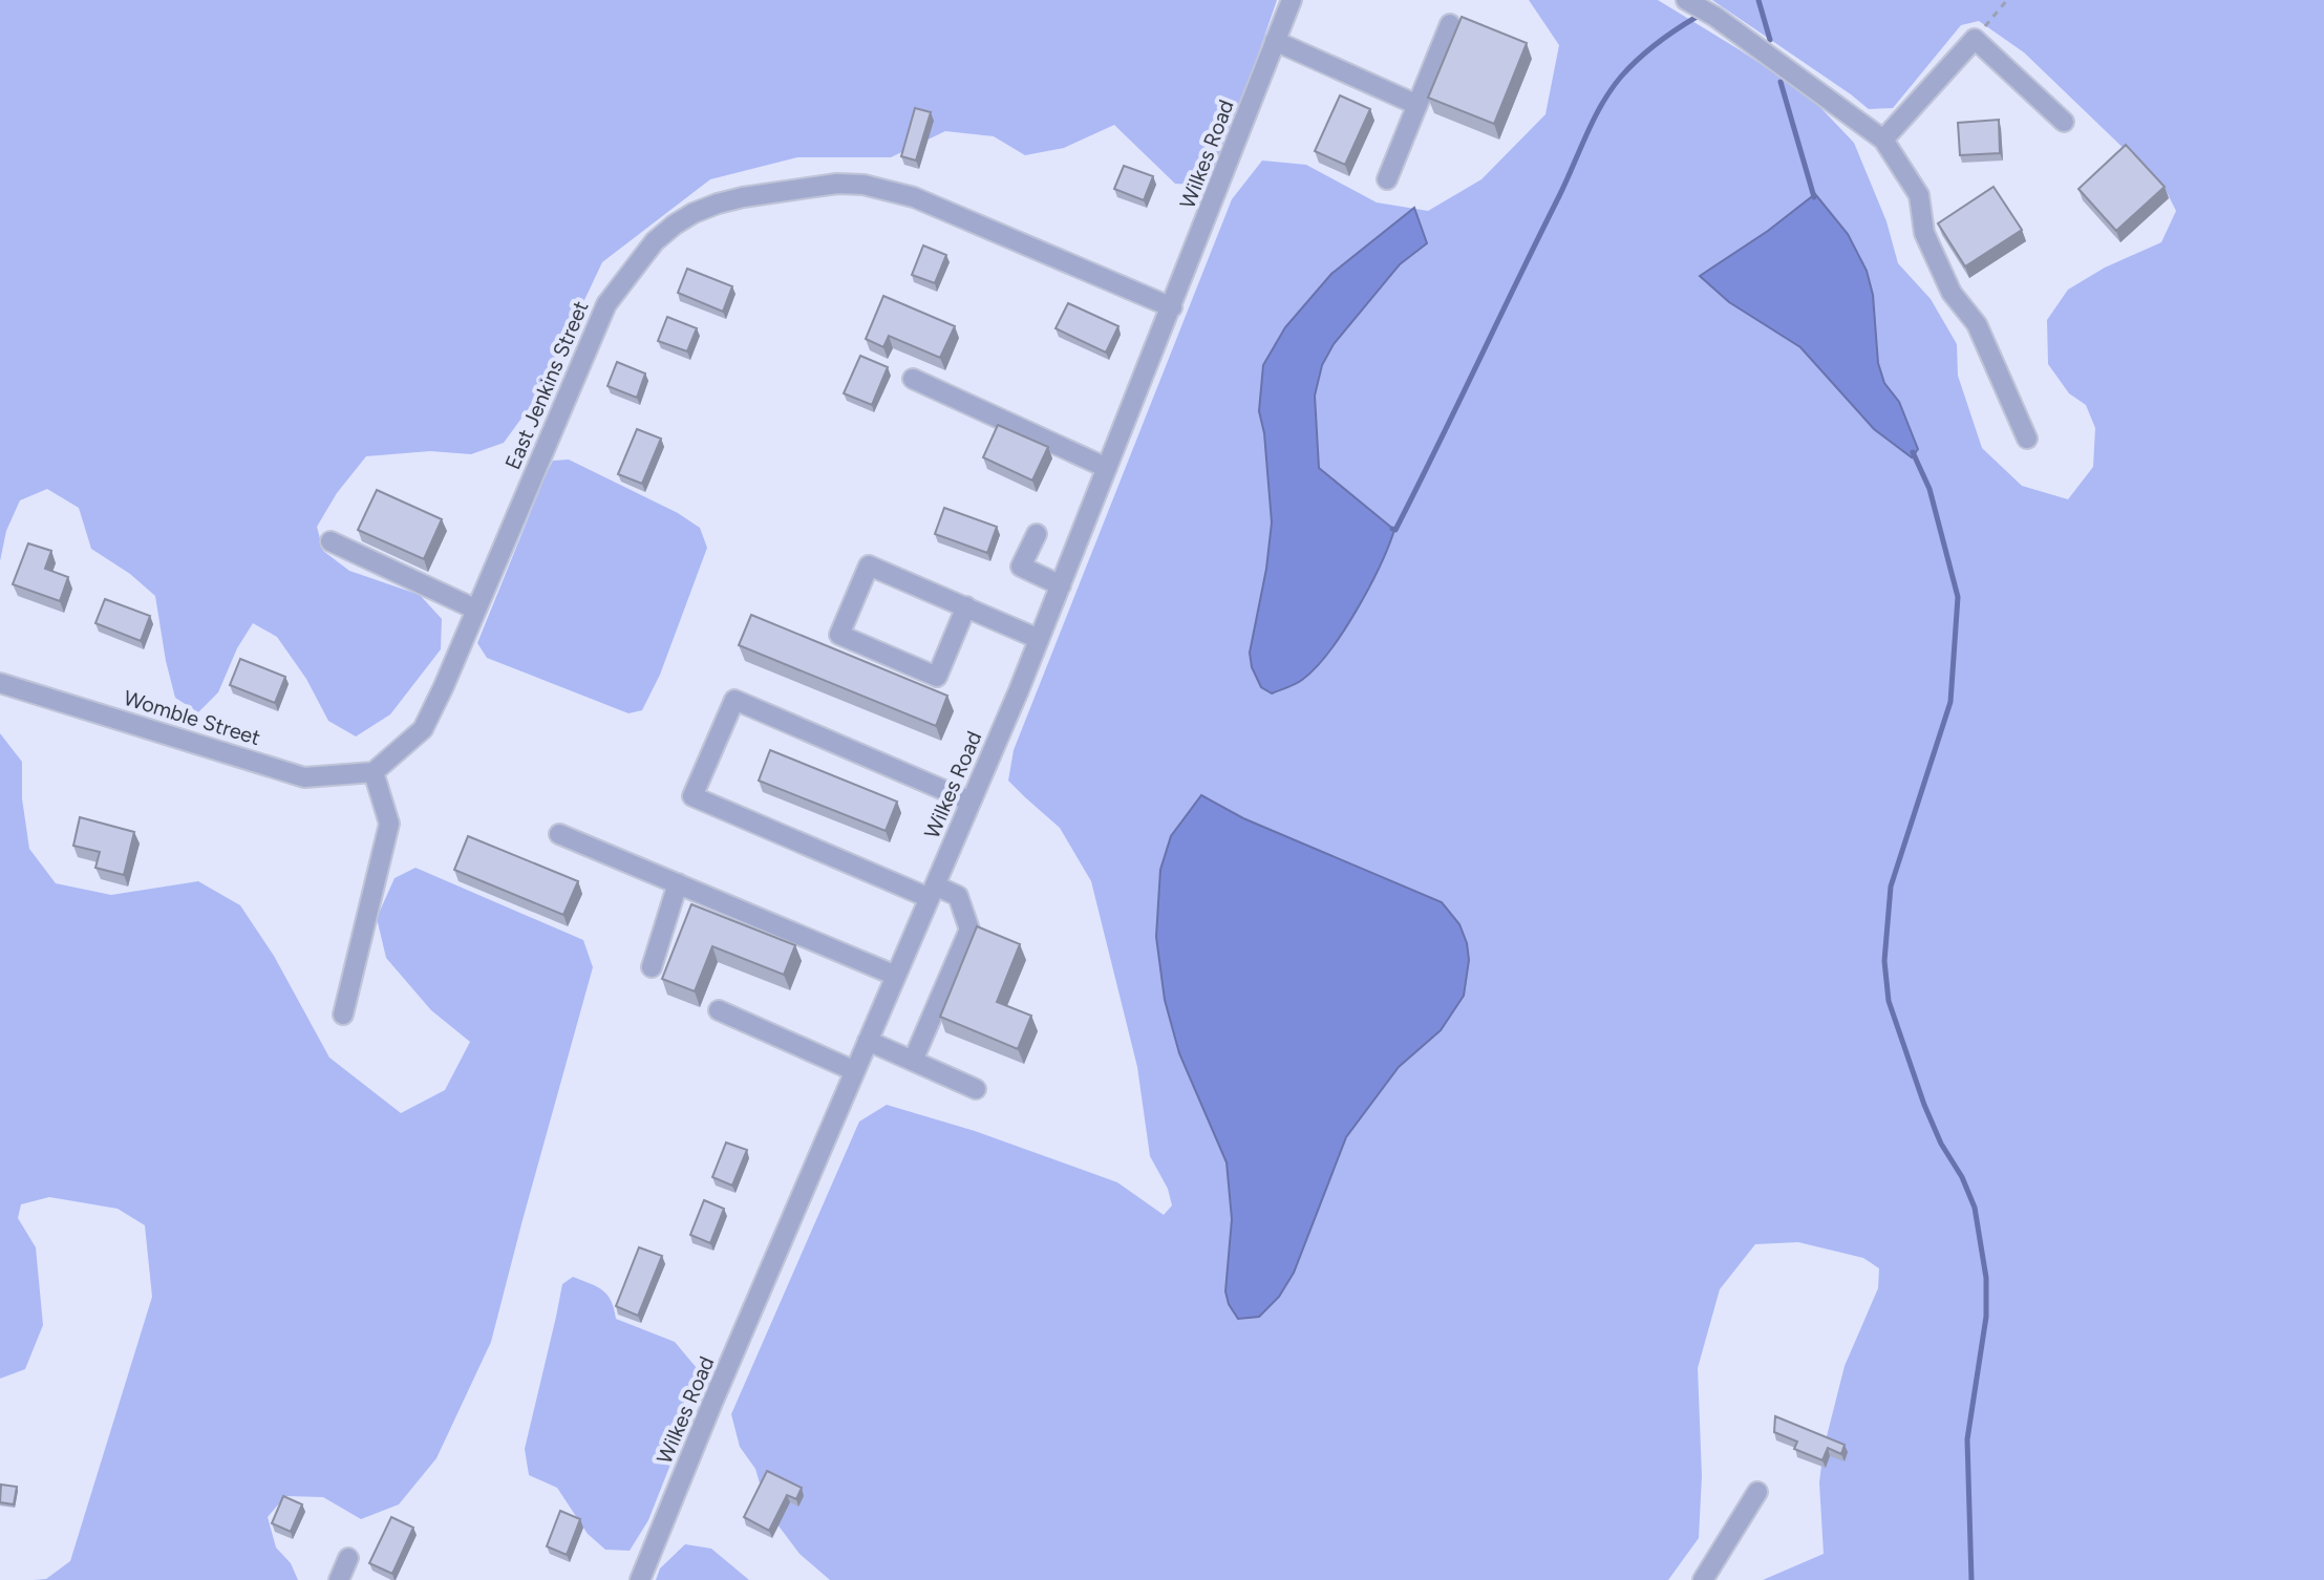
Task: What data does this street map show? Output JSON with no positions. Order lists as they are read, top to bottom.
{
  "streets": {
    "street": ["Wilkes Road", "East Jenkins Street", "Womble Street"]
  },
  "crossings": [
    ["Wilkes Road", "East Jenkins Street"],
    ["East Jenkins Street", "Womble Street"]
  ]
}
